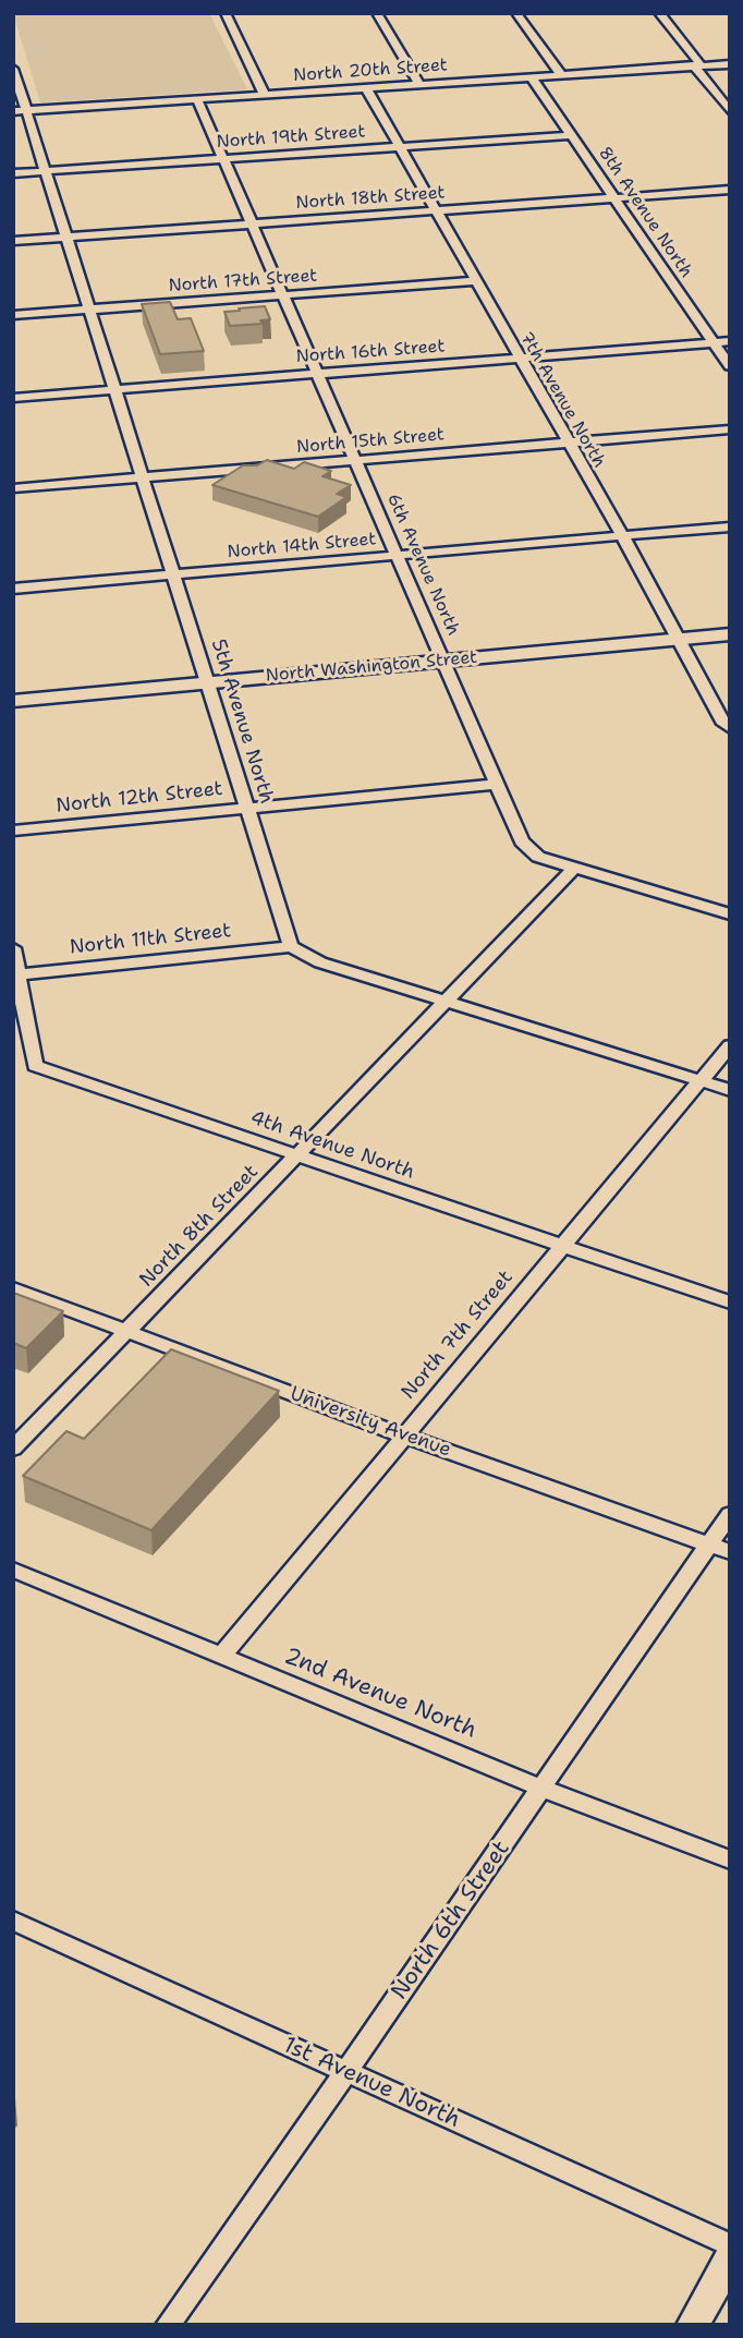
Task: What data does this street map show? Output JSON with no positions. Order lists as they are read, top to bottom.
{
  "streets": {
    "main road": ["North Washington Street"],
    "street": [
      "North 20th Street",
      "North 19th Street",
      "North 18th Street",
      "8th Avenue North",
      "North 17th Street",
      "North 16th Street",
      "7th Avenue North",
      "North 15th Street",
      "North 14th Street",
      "6th Avenue North",
      "5th Avenue North",
      "North 12th Street",
      "North 11th Street",
      "4th Avenue North",
      "North 8th Street",
      "North 7th Street",
      "University Avenue",
      "2nd Avenue North",
      "North 6th Street",
      "1st Avenue North"
    ]
  },
  "crossings": [
    ["North 20th Street", "8th Avenue North"],
    ["North 20th Street", "7th Avenue North"],
    ["North 20th Street", "6th Avenue North"],
    ["North 20th Street", "5th Avenue North"],
    ["North 19th Street", "8th Avenue North"],
    ["North 19th Street", "7th Avenue North"],
    ["North 19th Street", "6th Avenue North"],
    ["North 19th Street", "5th Avenue North"],
    ["North 18th Street", "8th Avenue North"],
    ["North 18th Street", "7th Avenue North"],
    ["North 18th Street", "6th Avenue North"],
    ["North 18th Street", "5th Avenue North"],
    ["8th Avenue North", "North 16th Street"],
    ["North 17th Street", "7th Avenue North"],
    ["North 17th Street", "6th Avenue North"],
    ["North 17th Street", "5th Avenue North"],
    ["North 16th Street", "7th Avenue North"],
    ["North 16th Street", "6th Avenue North"],
    ["North 16th Street", "5th Avenue North"],
    ["7th Avenue North", "North 15th Street"],
    ["7th Avenue North", "North 14th Street"],
    ["7th Avenue North", "North Washington Street"],
    ["North 15th Street", "6th Avenue North"],
    ["North 15th Street", "5th Avenue North"],
    ["North 14th Street", "6th Avenue North"],
    ["North 14th Street", "5th Avenue North"],
    ["6th Avenue North", "North Washington Street"],
    ["6th Avenue North", "North 12th Street"],
    ["6th Avenue North", "North 8th Street"],
    ["North Washington Street", "5th Avenue North"],
    ["5th Avenue North", "North 12th Street"],
    ["5th Avenue North", "North 11th Street"],
    ["North 11th Street", "4th Avenue North"],
    ["4th Avenue North", "North 8th Street"],
    ["4th Avenue North", "North 7th Street"],
    ["North 8th Street", "University Avenue"],
    ["North 7th Street", "University Avenue"],
    ["North 7th Street", "2nd Avenue North"],
    ["University Avenue", "North 6th Street"],
    ["2nd Avenue North", "North 6th Street"],
    ["North 6th Street", "1st Avenue North"]
  ]
}
